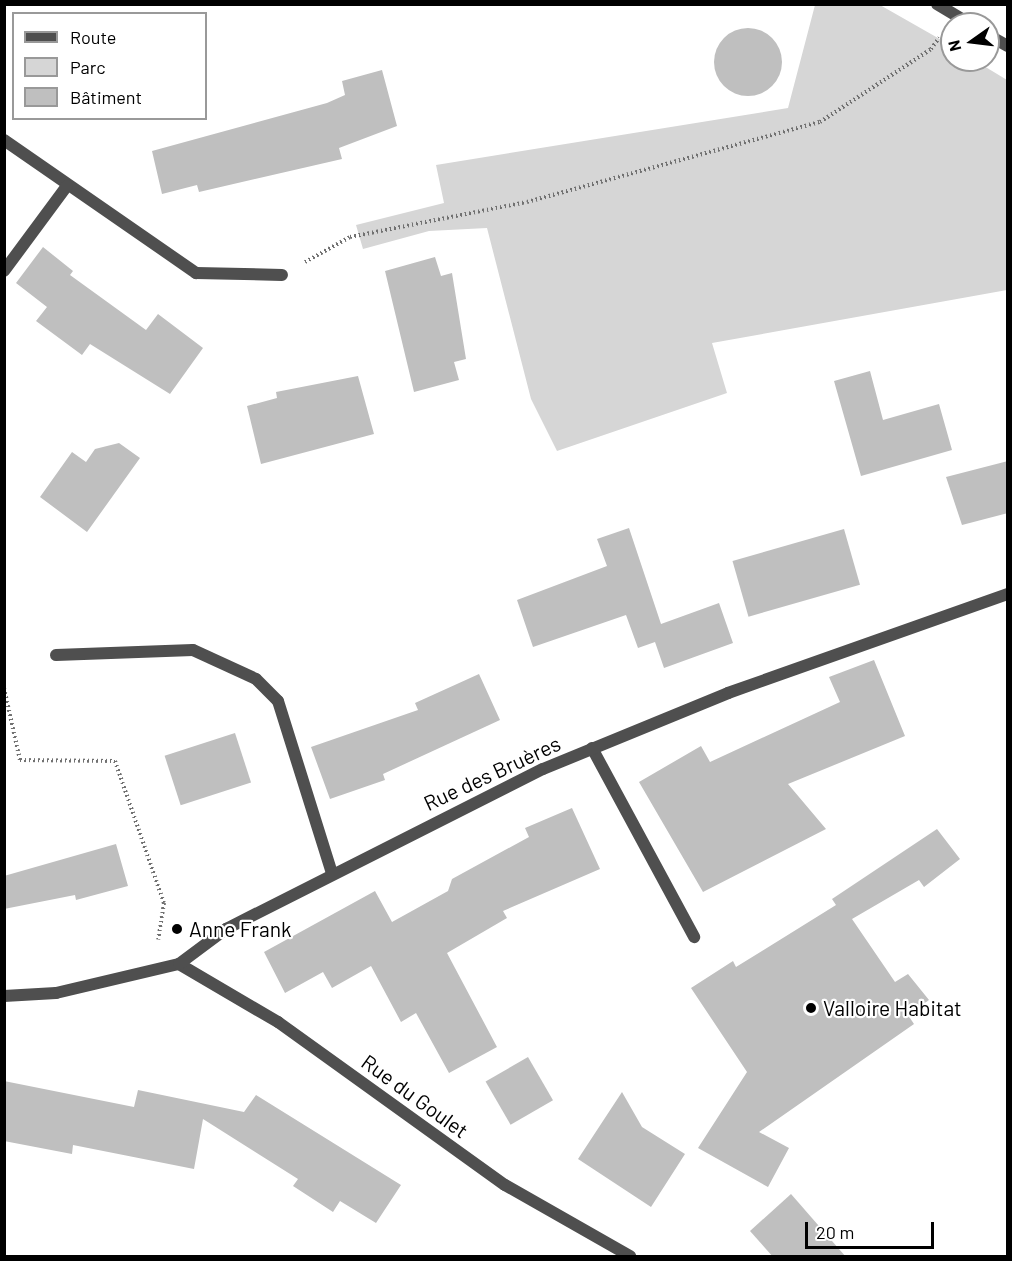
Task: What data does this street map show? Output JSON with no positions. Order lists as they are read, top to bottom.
{
  "streets": {
    "street": ["Rue des Bruères", "Rue du Goulet"]
  },
  "crossings": [
    ["Rue des Bruères", "Rue du Goulet"]
  ],
  "places": ["Anne Frank", "Valloire Habitat"],
  "legend": ["Route", "Parc", "Bâtiment"],
  "scale_bar": "20 m",
  "north": "left"
}
